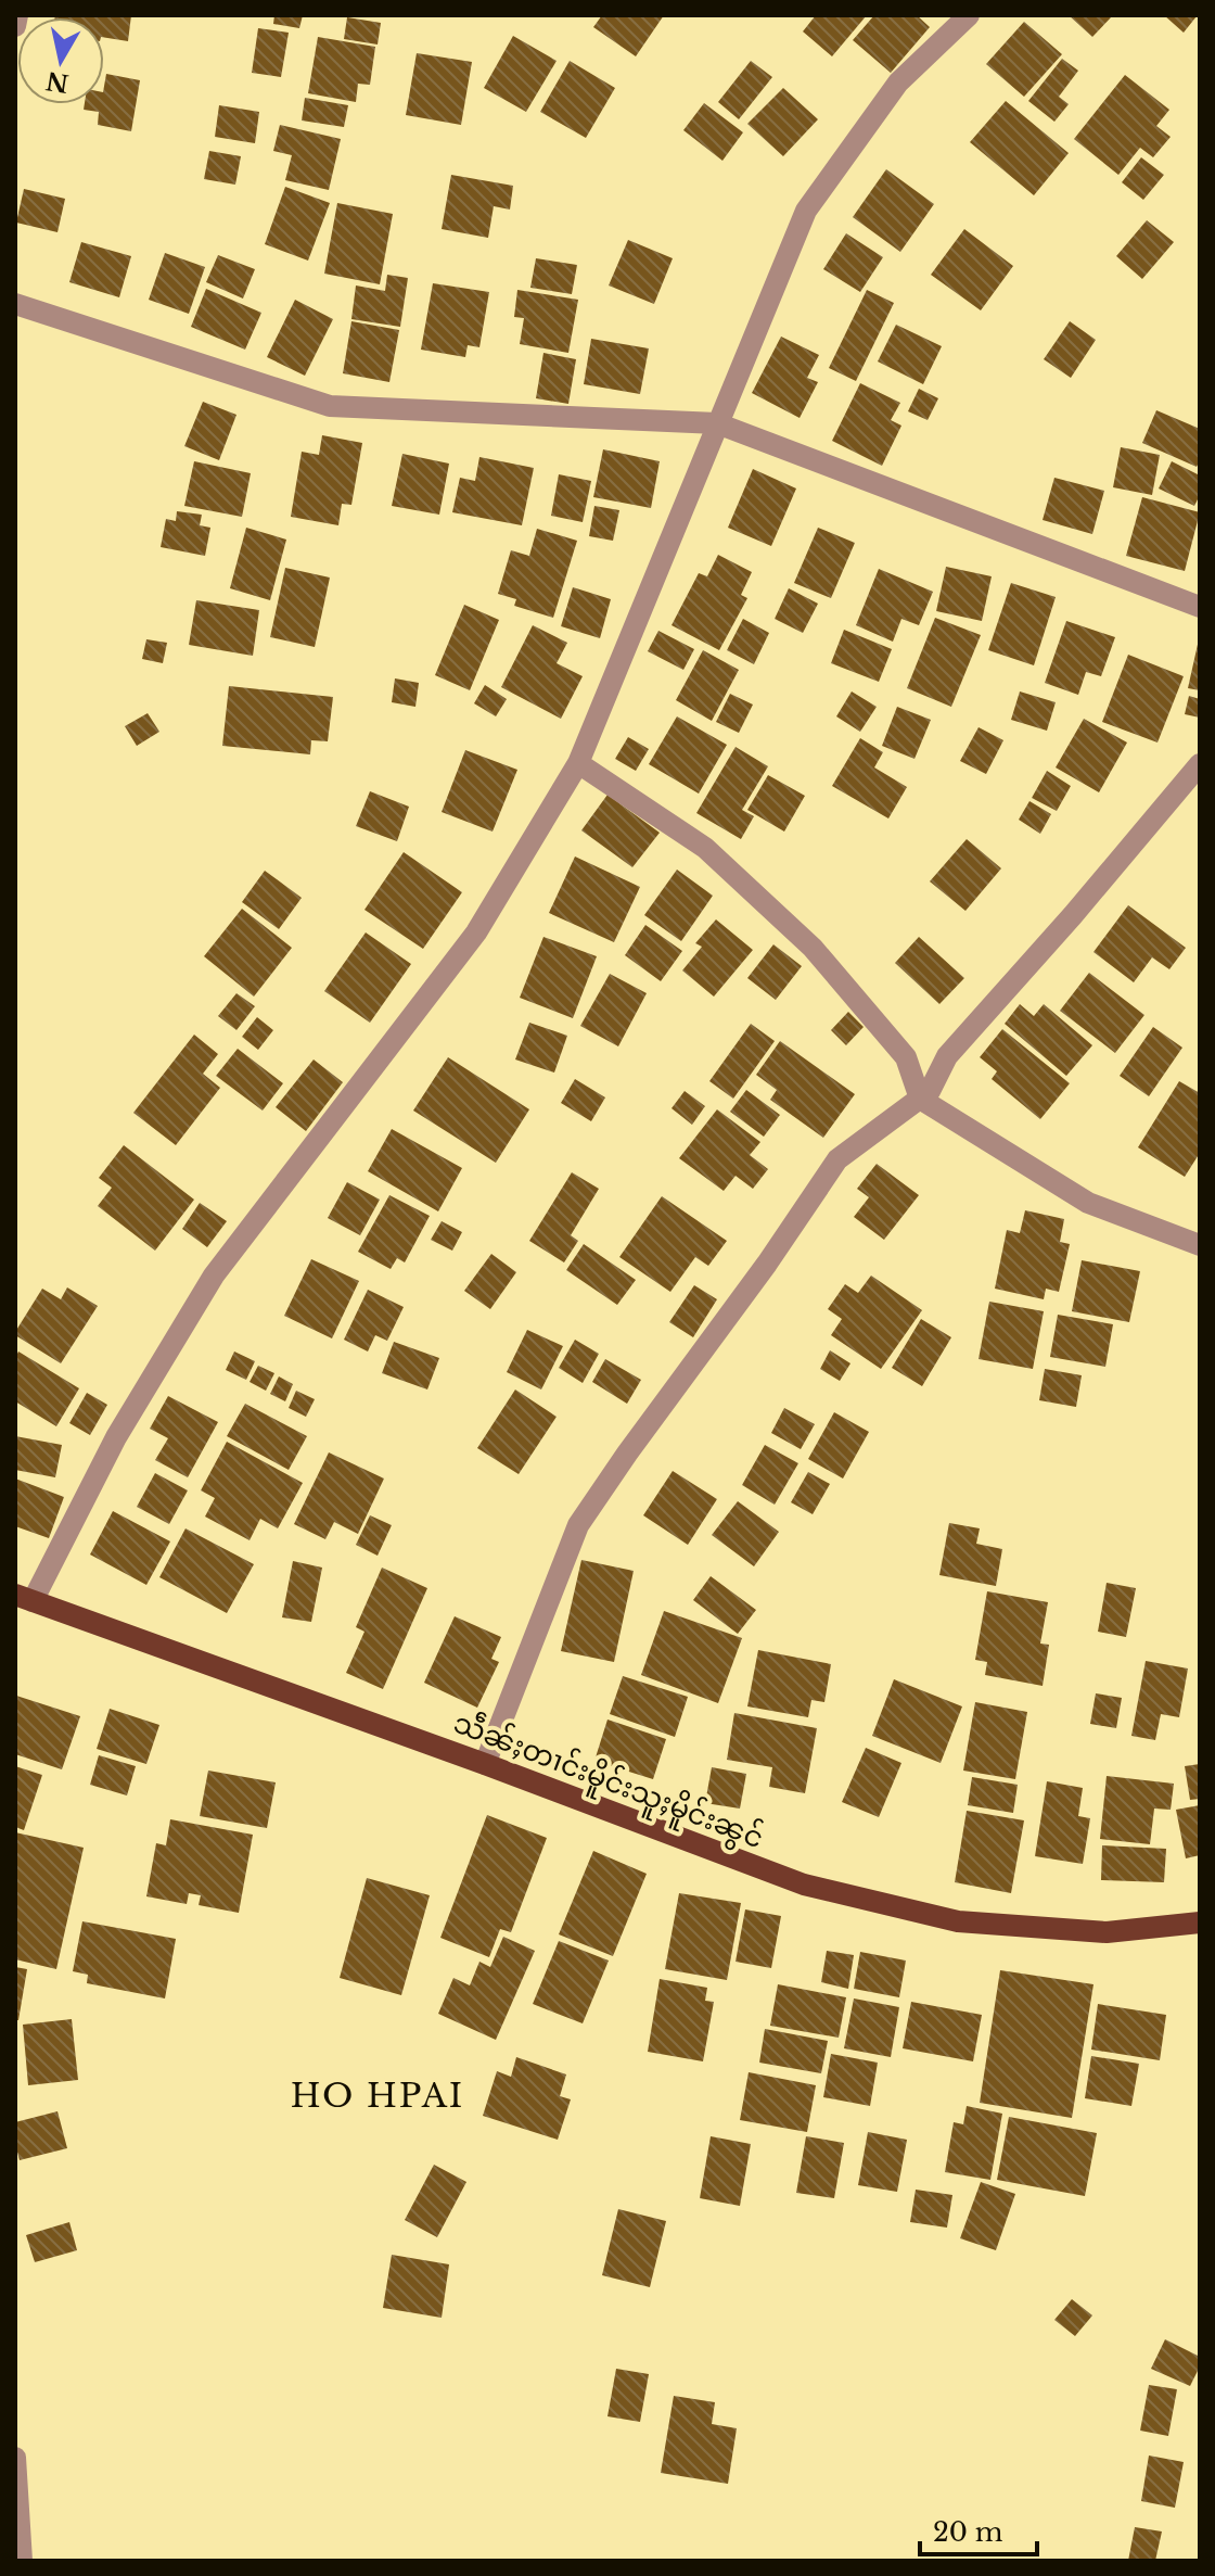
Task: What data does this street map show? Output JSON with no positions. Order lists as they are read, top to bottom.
{
  "streets": {
    "main road": ["သဵၼ်ႈတၢင်းမိူင်းသူႈမိူင်းၼွင်"]
  },
  "districts": ["HO HPAI"],
  "scale_bar": "20 m",
  "north": "bottom"
}
